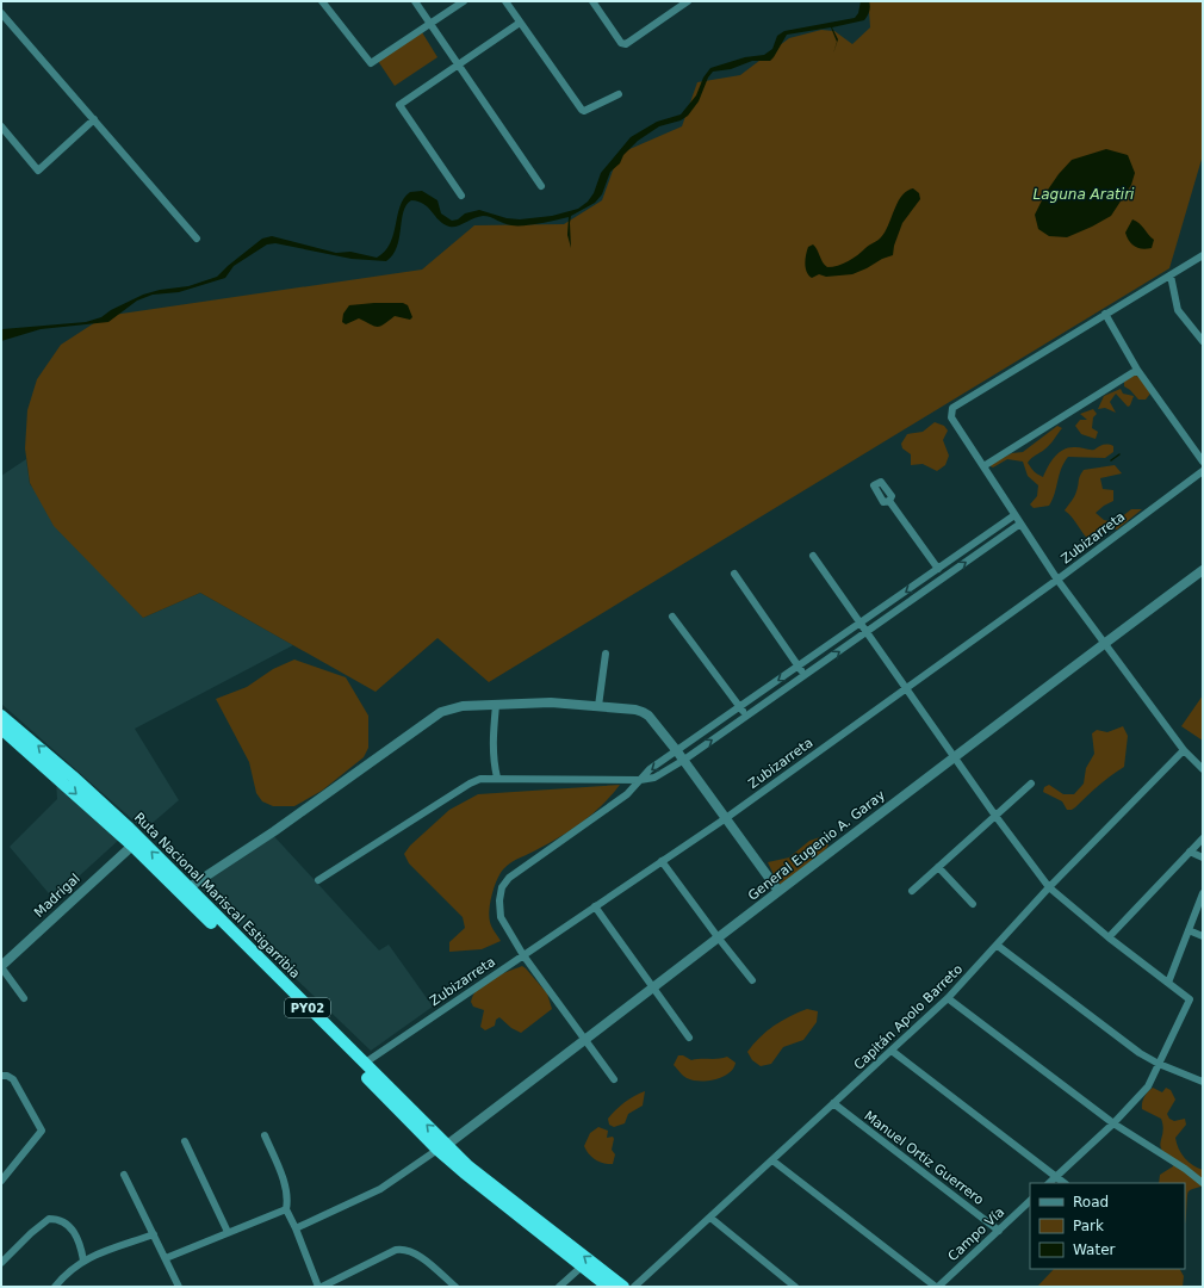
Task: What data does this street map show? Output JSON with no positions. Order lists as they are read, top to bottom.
{
  "streets": {
    "highway": ["Ruta Nacional Mariscal Estigarribia", "PY02"],
    "street": [
      "Zubizarreta",
      "General Eugenio A. Garay",
      "Madrigal",
      "Capitán Apolo Barreto",
      "Manuel Ortiz Guerrero",
      "Campo Vía"
    ]
  },
  "crossings": [
    ["Zubizarreta", "Ruta Nacional Mariscal Estigarribia"],
    ["General Eugenio A. Garay", "Ruta Nacional Mariscal Estigarribia"],
    ["Madrigal", "Ruta Nacional Mariscal Estigarribia"],
    ["Capitán Apolo Barreto", "Manuel Ortiz Guerrero"],
    ["Manuel Ortiz Guerrero", "Campo Vía"]
  ],
  "water": ["Laguna Aratiri"],
  "legend": ["Road", "Park", "Water"]
}
